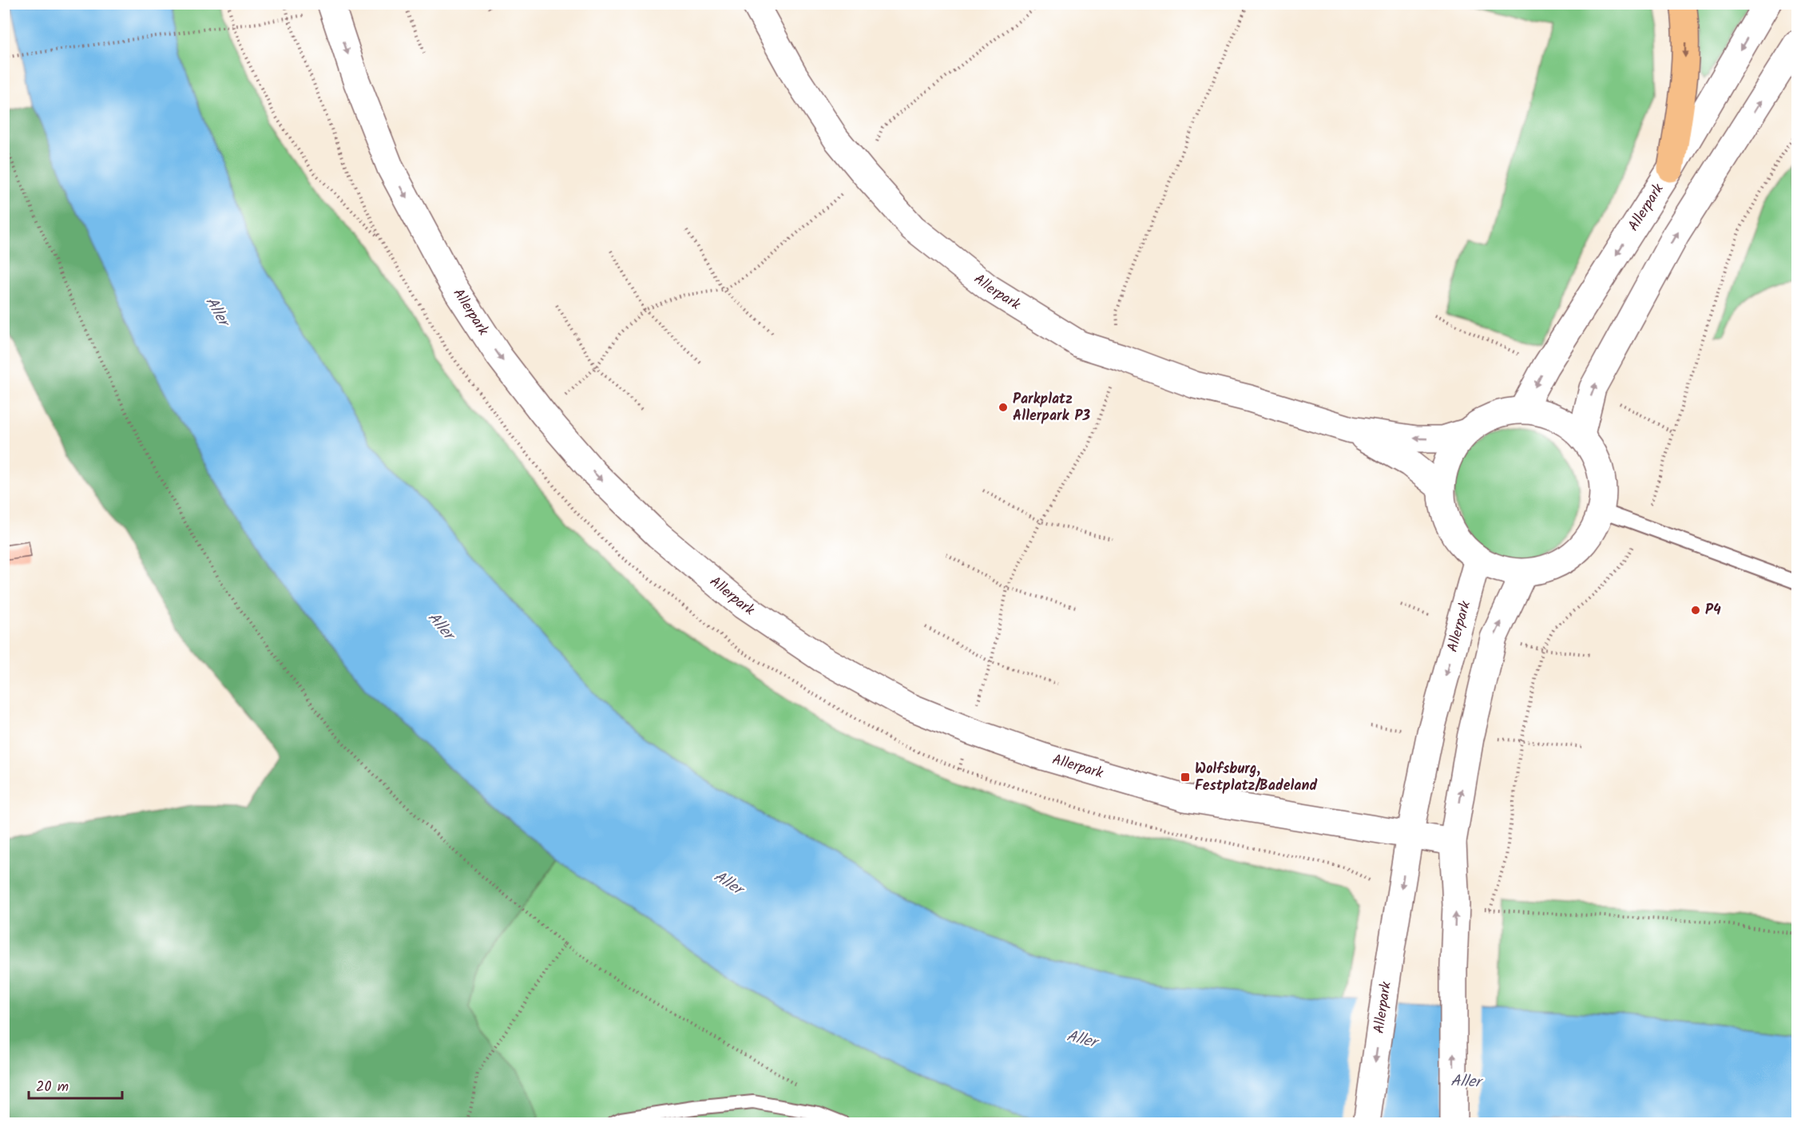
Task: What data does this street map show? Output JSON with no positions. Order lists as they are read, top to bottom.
{
  "streets": {
    "street": ["Allerpark"]
  },
  "water": ["Aller"],
  "places": {
    "other": ["Parkplatz Allerpark P3", "P4"],
    "transit": ["Wolfsburg, Festplatz/Badeland"]
  },
  "scale_bar": "20 m"
}
